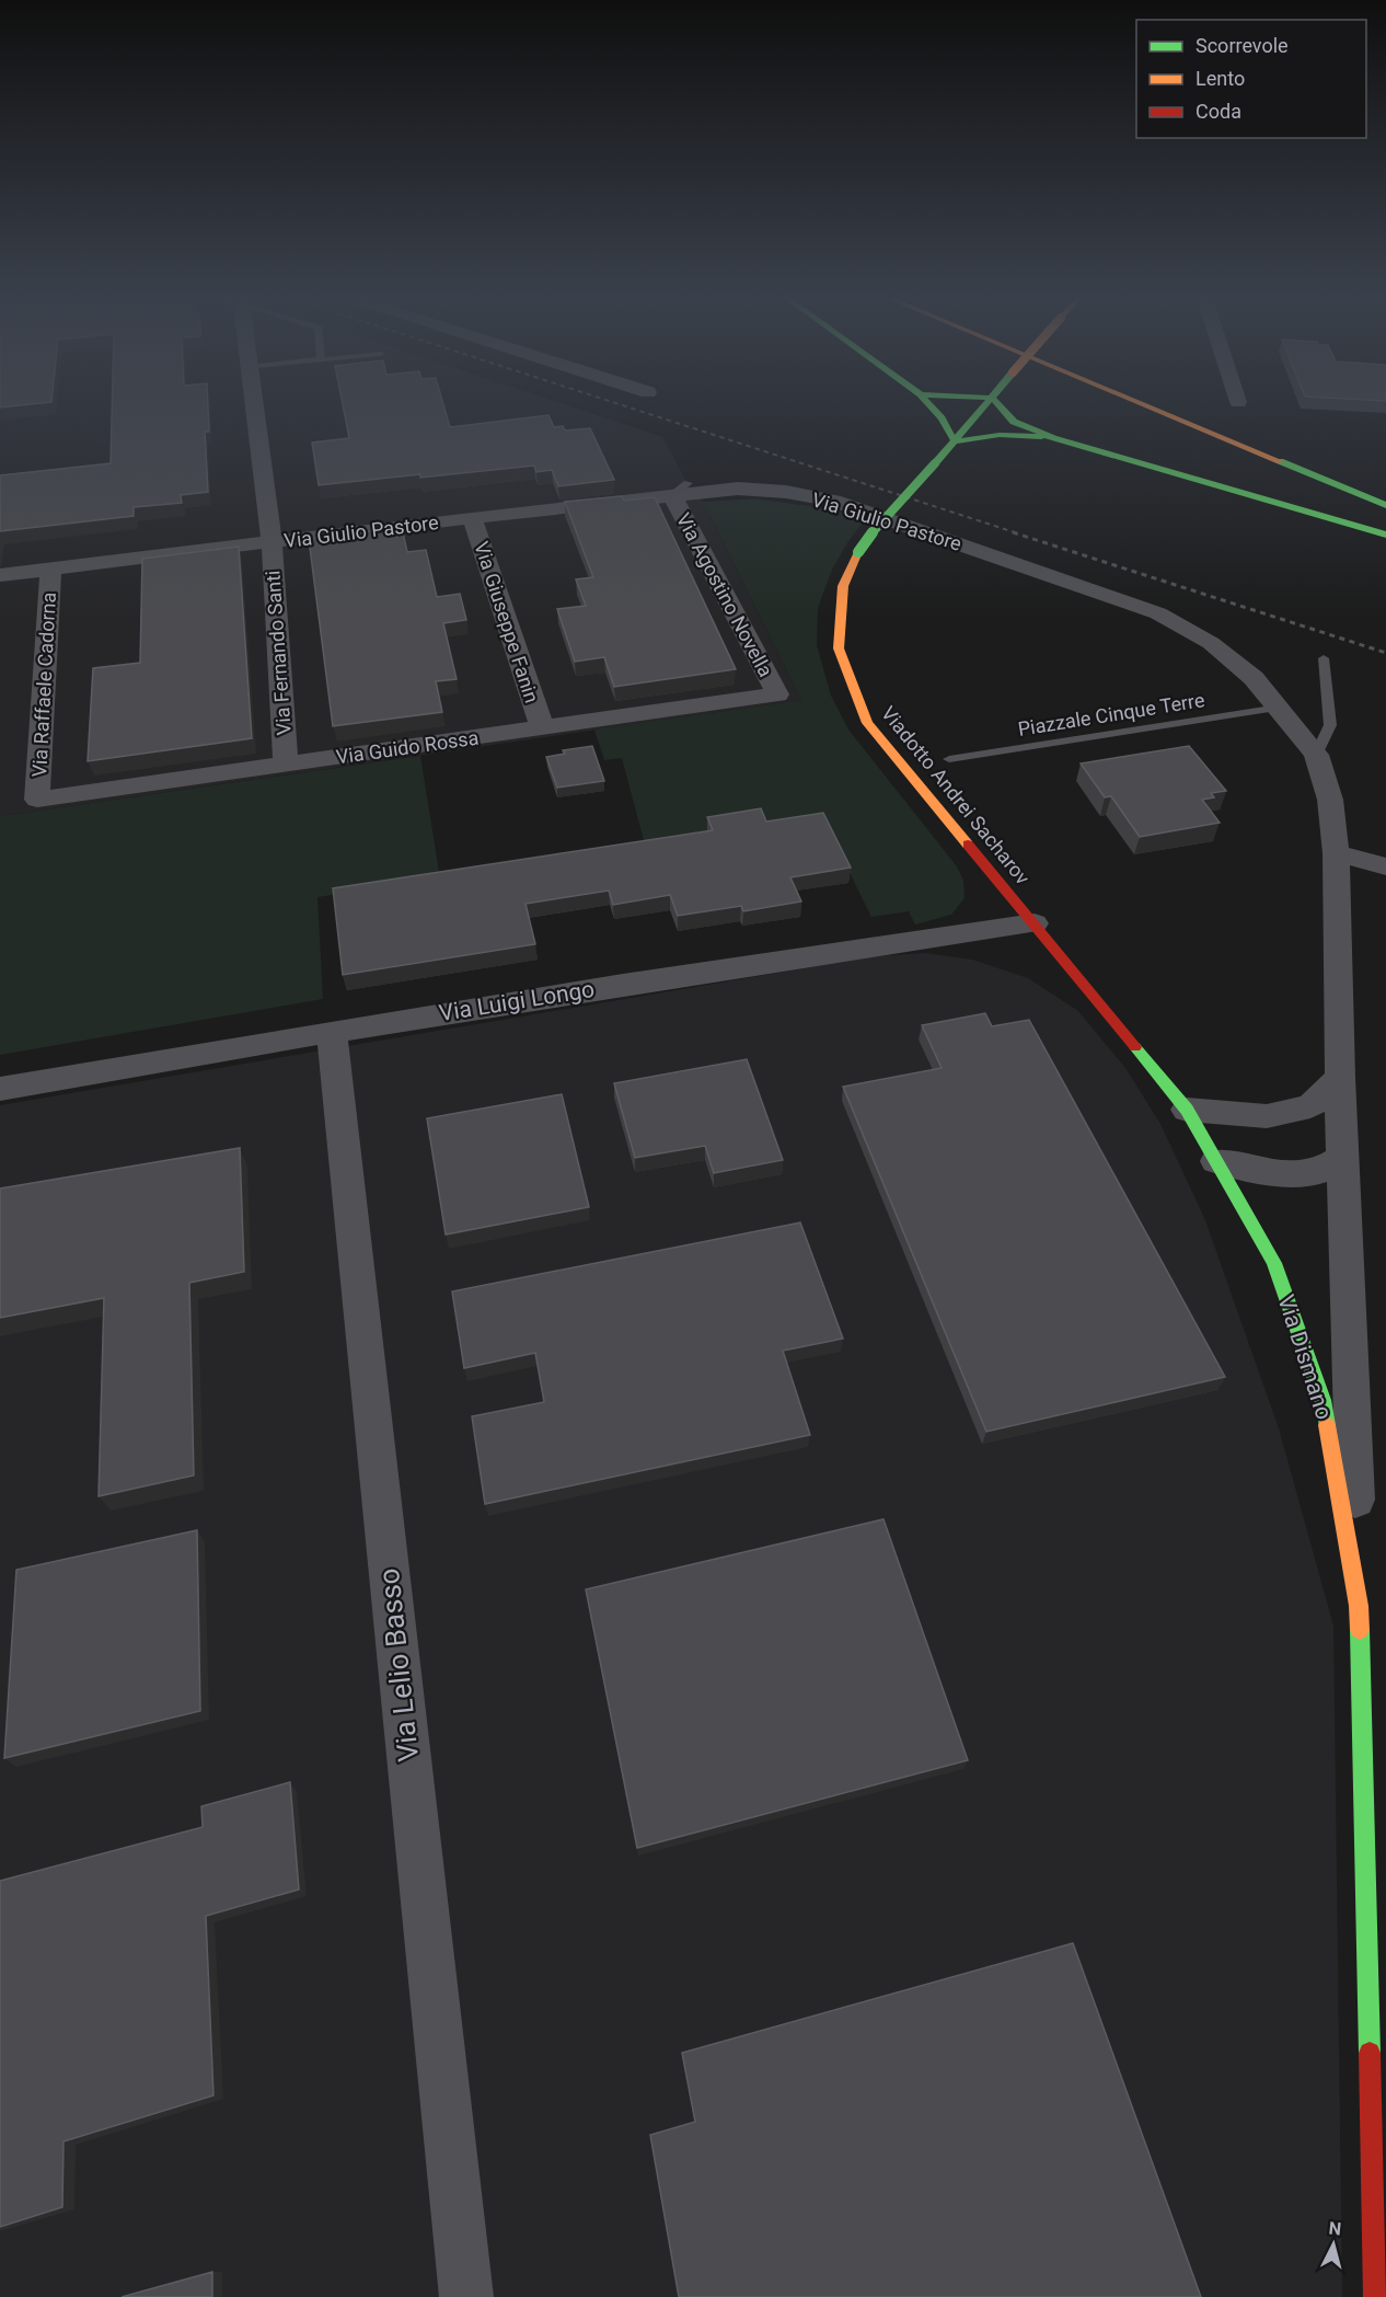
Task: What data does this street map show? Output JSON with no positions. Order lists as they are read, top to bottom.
{
  "streets": {
    "main road": ["Viadotto Andrei Sacharov", "Via Dismano"],
    "street": [
      "Via Giulio Pastore",
      "Via Agostino Novella",
      "Via Giuseppe Fanin",
      "Via Fernando Santi",
      "Via Raffaele Cadorna",
      "Via Guido Rossa",
      "Via Luigi Longo",
      "Via Lelio Basso"
    ],
    "lane": ["Piazzale Cinque Terre"]
  },
  "crossings": [
    ["Via Giulio Pastore", "Via Agostino Novella"],
    ["Via Giulio Pastore", "Via Giuseppe Fanin"],
    ["Via Giulio Pastore", "Via Fernando Santi"],
    ["Via Giulio Pastore", "Via Raffaele Cadorna"],
    ["Via Giulio Pastore", "Piazzale Cinque Terre"],
    ["Via Giulio Pastore", "Via Dismano"],
    ["Via Agostino Novella", "Via Guido Rossa"],
    ["Via Giuseppe Fanin", "Via Guido Rossa"],
    ["Via Fernando Santi", "Via Guido Rossa"],
    ["Via Raffaele Cadorna", "Via Guido Rossa"],
    ["Viadotto Andrei Sacharov", "Via Luigi Longo"],
    ["Viadotto Andrei Sacharov", "Via Dismano"],
    ["Via Luigi Longo", "Via Lelio Basso"]
  ],
  "legend": ["Scorrevole", "Lento", "Coda"],
  "north": "top"
}
